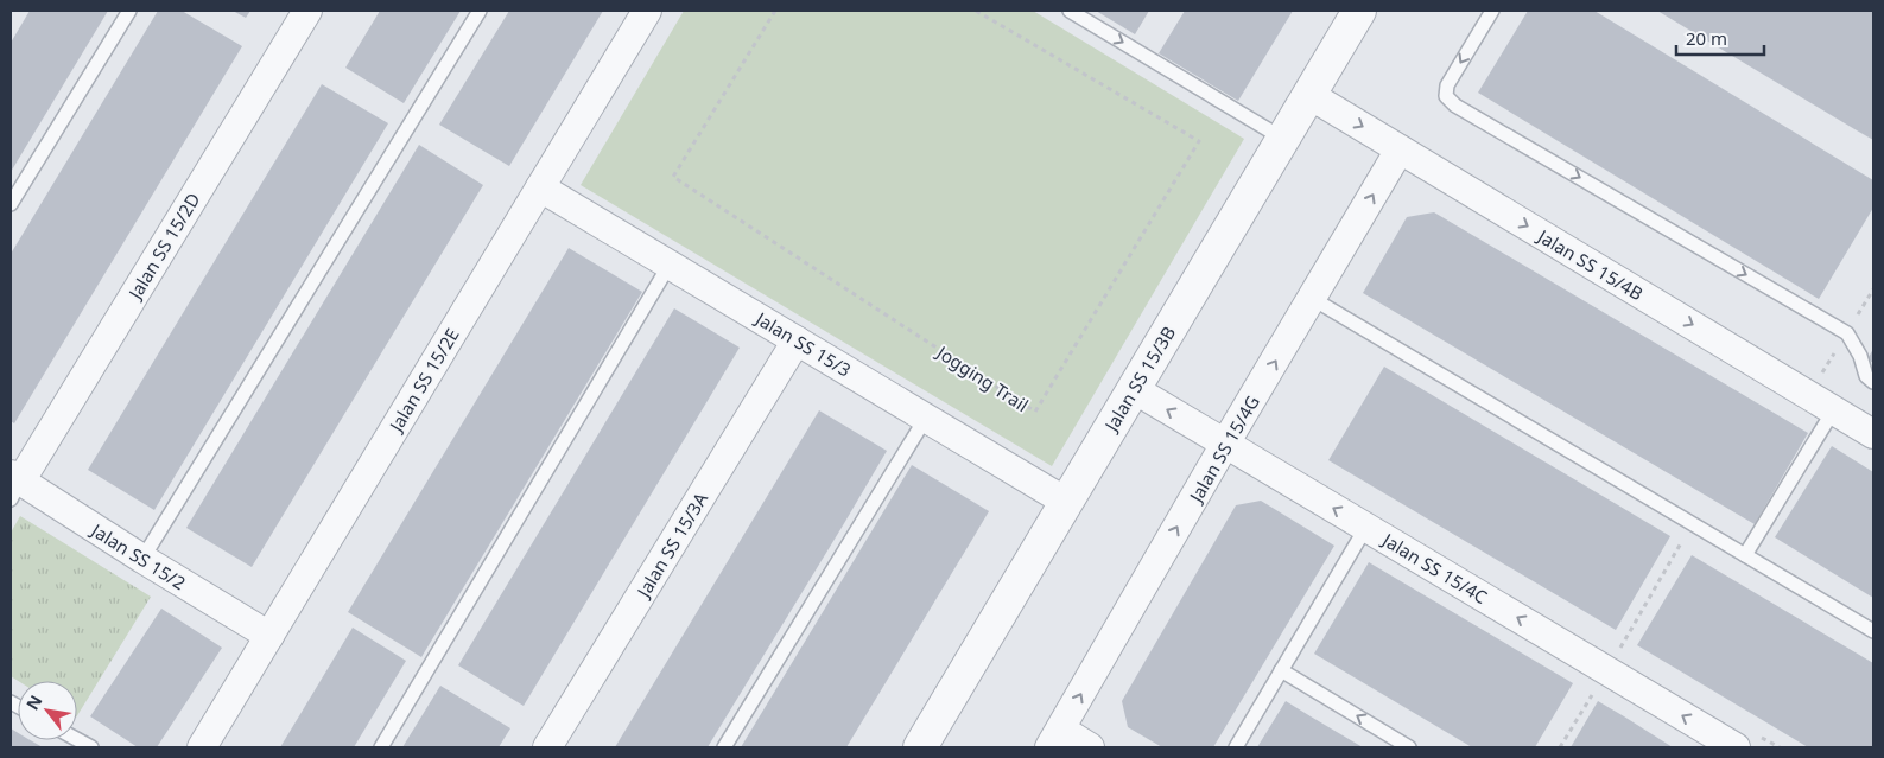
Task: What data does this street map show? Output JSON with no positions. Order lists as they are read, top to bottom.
{
  "streets": {
    "street": [
      "Jalan SS 15/2D",
      "Jalan SS 15/4B",
      "Jalan SS 15/3",
      "Jalan SS 15/3B",
      "Jalan SS 15/2E",
      "Jalan SS 15/4G",
      "Jalan SS 15/3A",
      "Jalan SS 15/2",
      "Jalan SS 15/4C"
    ],
    "path": ["Jogging Trail"]
  },
  "crossings": [
    ["Jalan SS 15/2D", "Jalan SS 15/2"],
    ["Jalan SS 15/4B", "Jalan SS 15/3B"],
    ["Jalan SS 15/4B", "Jalan SS 15/4G"],
    ["Jalan SS 15/3", "Jalan SS 15/3B"],
    ["Jalan SS 15/3", "Jalan SS 15/2E"],
    ["Jalan SS 15/3", "Jalan SS 15/3A"],
    ["Jalan SS 15/3B", "Jalan SS 15/4C"],
    ["Jalan SS 15/2E", "Jalan SS 15/2"],
    ["Jalan SS 15/4G", "Jalan SS 15/4C"]
  ],
  "one_way": ["Jalan SS 15/4B", "Jalan SS 15/4G", "Jalan SS 15/4C"],
  "scale_bar": "20 m",
  "north": "top left"
}
